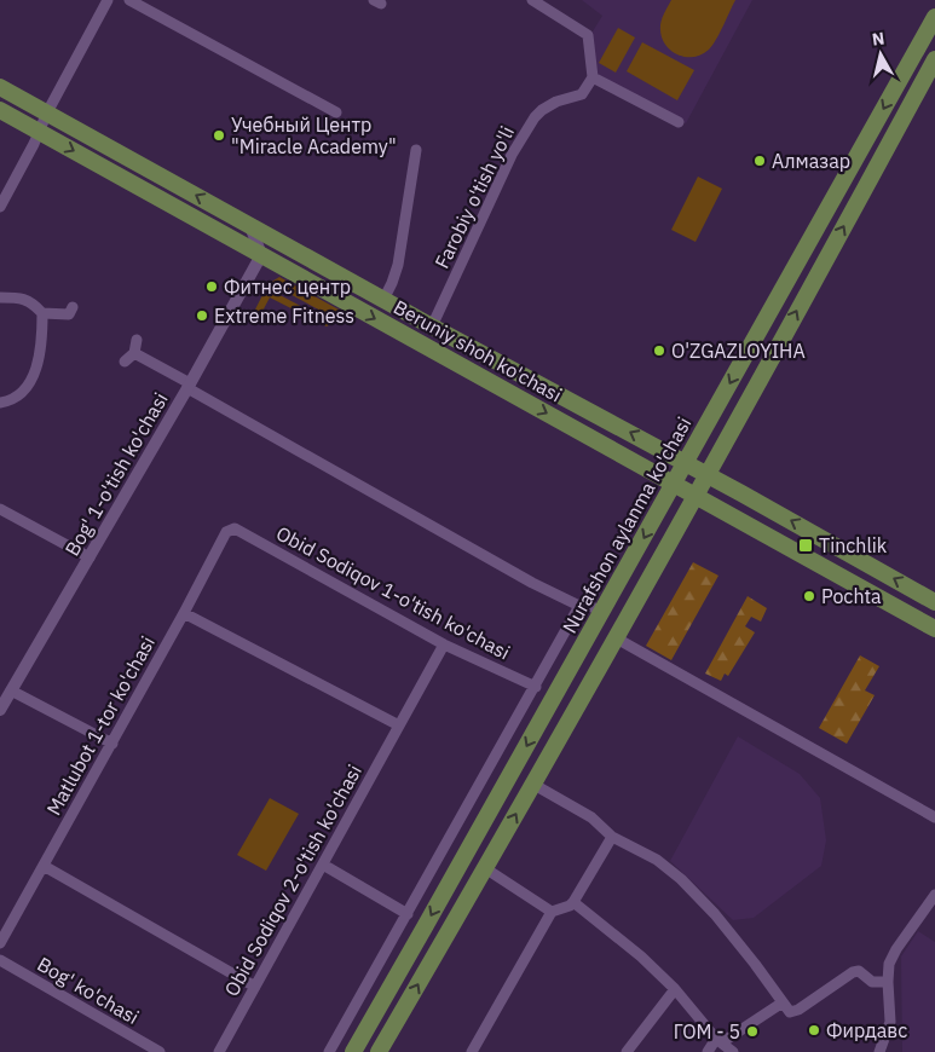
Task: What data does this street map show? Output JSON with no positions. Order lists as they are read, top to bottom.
{
  "streets": {
    "main road": ["Beruniy shoh ko'chasi", "Nurafshon aylanma ko'chasi"],
    "street": [
      "Farobiy o'tish yo'li",
      "Bog' 1-o'tish ko'chasi",
      "Obid Sodiqov 1-o'tish ko'chasi",
      "Matlubot 1-tor ko'chasi",
      "Obid Sodiqov 2-o'tish ko'chasi",
      "Bog' ko'chasi"
    ]
  },
  "crossings": [
    ["Farobiy o'tish yo'li", "Beruniy shoh ko'chasi"],
    ["Beruniy shoh ko'chasi", "Bog' 1-o'tish ko'chasi"],
    ["Beruniy shoh ko'chasi", "Nurafshon aylanma ko'chasi"],
    ["Obid Sodiqov 1-o'tish ko'chasi", "Matlubot 1-tor ko'chasi"],
    ["Obid Sodiqov 1-o'tish ko'chasi", "Obid Sodiqov 2-o'tish ko'chasi"]
  ],
  "places": {
    "other": [
      "Учебный Центр \"Miracle Academy\"",
      "Алмазар",
      "Фитнес центр",
      "Extreme Fitness",
      "O'ZGAZLOYIHA",
      "Pochta",
      "Фирдавс",
      "ГОМ - 5"
    ],
    "transit": ["Tinchlik"]
  },
  "north": "top"
}
